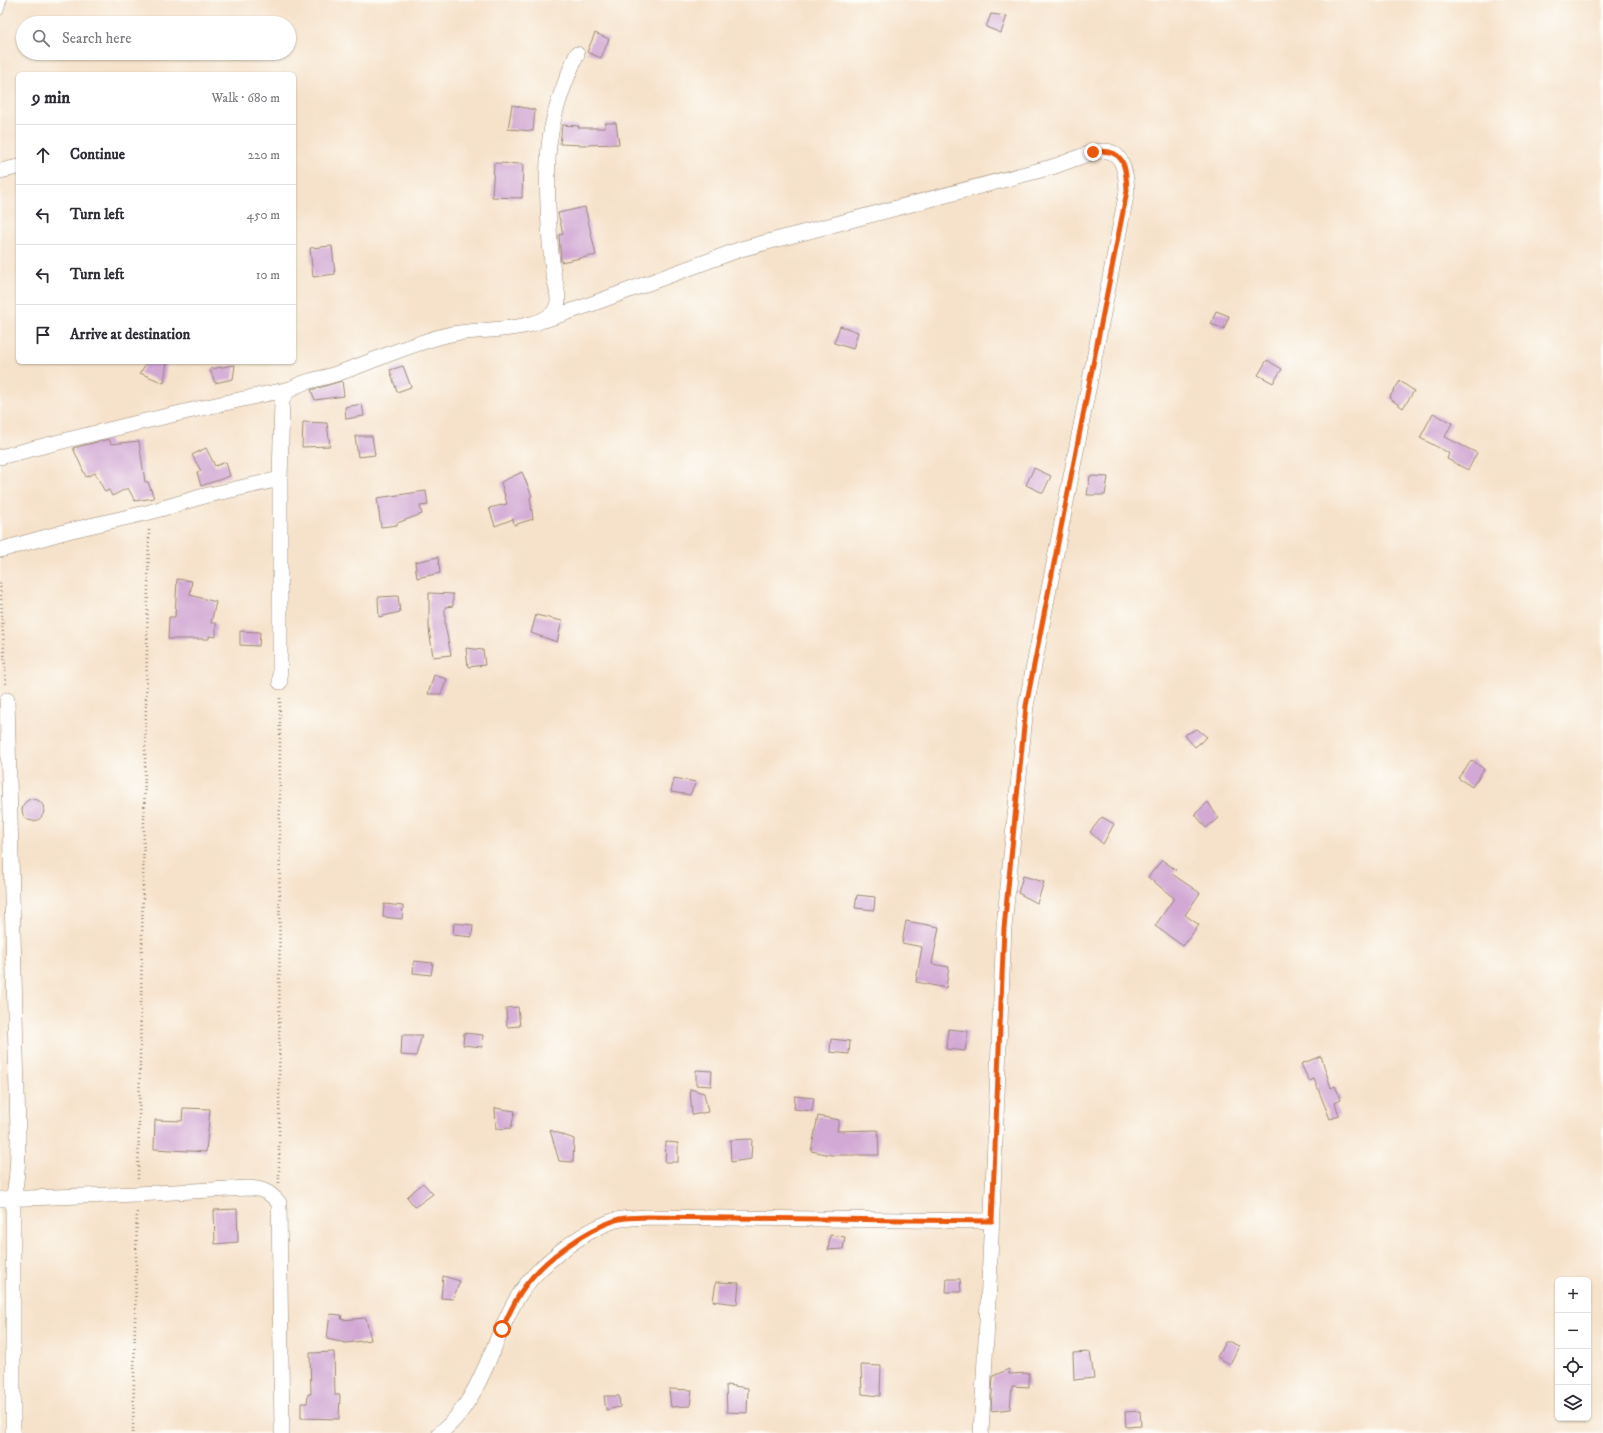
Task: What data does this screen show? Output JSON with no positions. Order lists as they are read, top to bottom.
{
  "page": {
    "search": "Search here",
    "heading": ["9 min", "Walk · 680 m"],
    "list": [
      ["Continue", "220 m"],
      ["Turn left", "450 m"],
      ["Turn left", "10 m"],
      "Arrive at destination"
    ],
    "map_buttons": ["+", "−"]
  }
}
